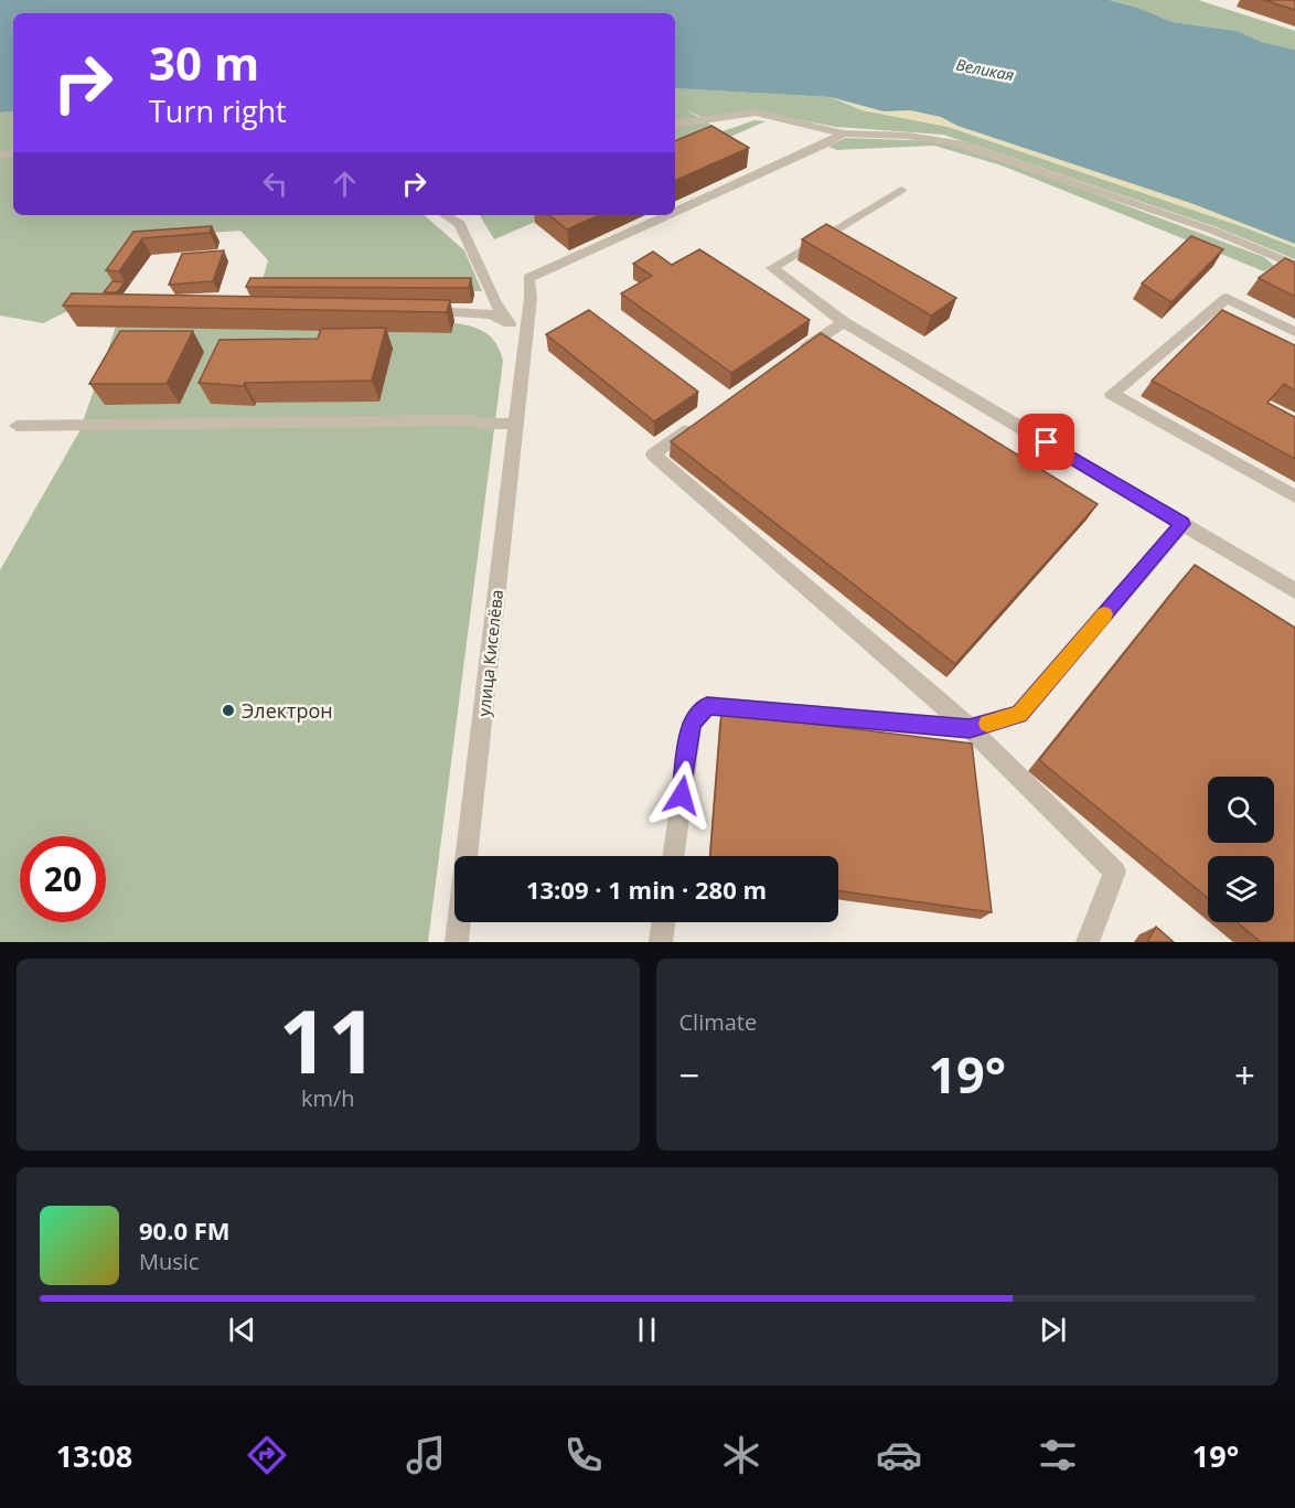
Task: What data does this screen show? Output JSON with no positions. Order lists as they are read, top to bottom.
{
  "streets": {
    "street": ["улица Киселёва"]
  },
  "water": ["Великая"],
  "places": ["Электрон"],
  "page": {
    "turn": ["30 m", "Turn right"],
    "limit": "20",
    "trip": "13:09 · 1 min · 280 m",
    "tile": [
      ["11", "km/h"],
      "Climate"
    ],
    "heat": ["−", "19°", "+"],
    "song": ["90.0 FM", "Music"],
    "tabs": ["13:08", "19°"]
  }
}
